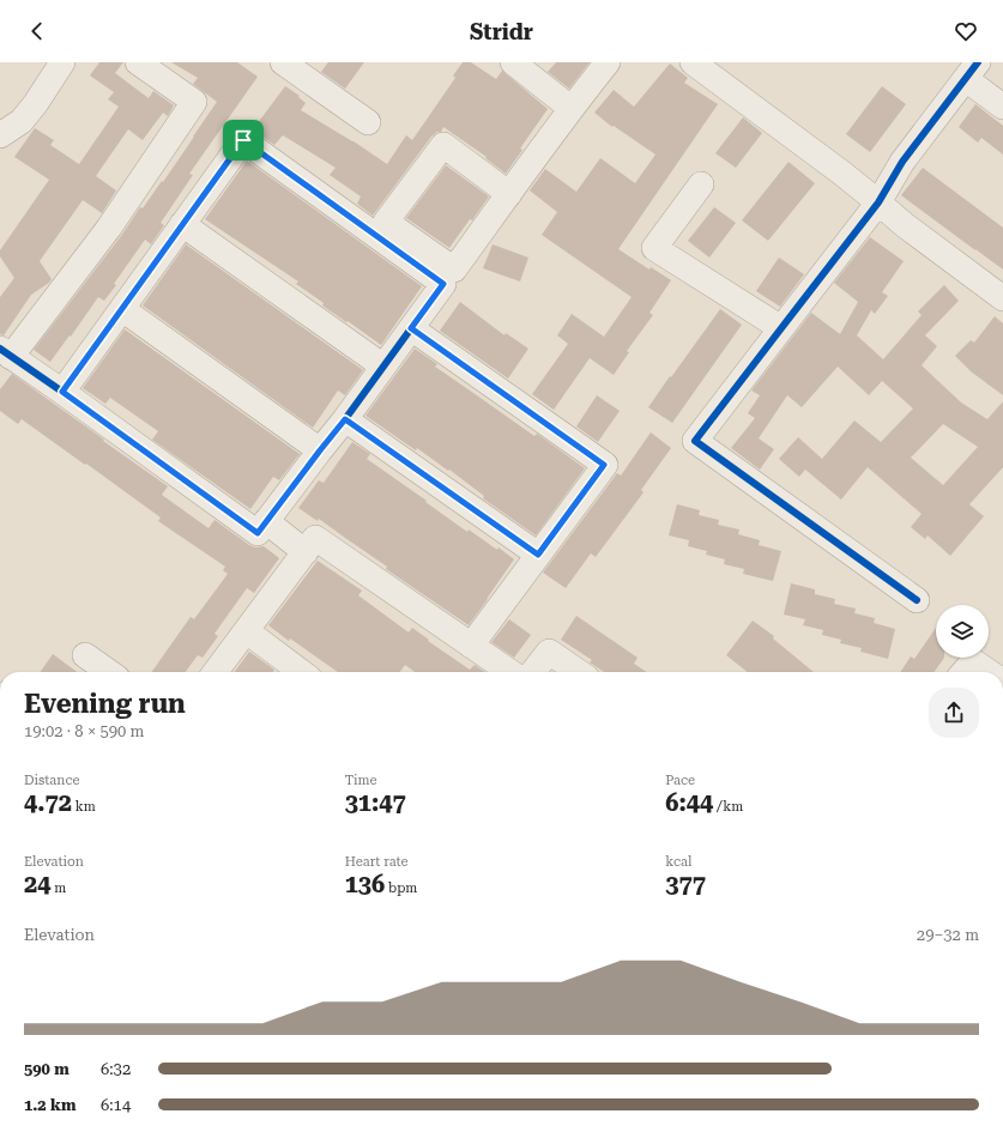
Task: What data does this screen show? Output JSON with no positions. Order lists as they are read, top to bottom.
{
  "page": {
    "header": "Stridr",
    "heading": ["Evening run", "19:02 · 8 × 590 m"],
    "stats": [
      ["Distance", "4.72 km"],
      ["Time", "31:47"],
      ["Pace", "6:44 /km"],
      ["Elevation", "24 m"],
      ["Heart rate", "136 bpm"],
      ["kcal", "377"]
    ],
    "chart": ["Elevation", "29–32 m"],
    "list": [
      {
        "name": "590 m",
        "note": "6:32"
      },
      {
        "name": "1.2 km",
        "note": "6:14"
      }
    ]
  }
}
